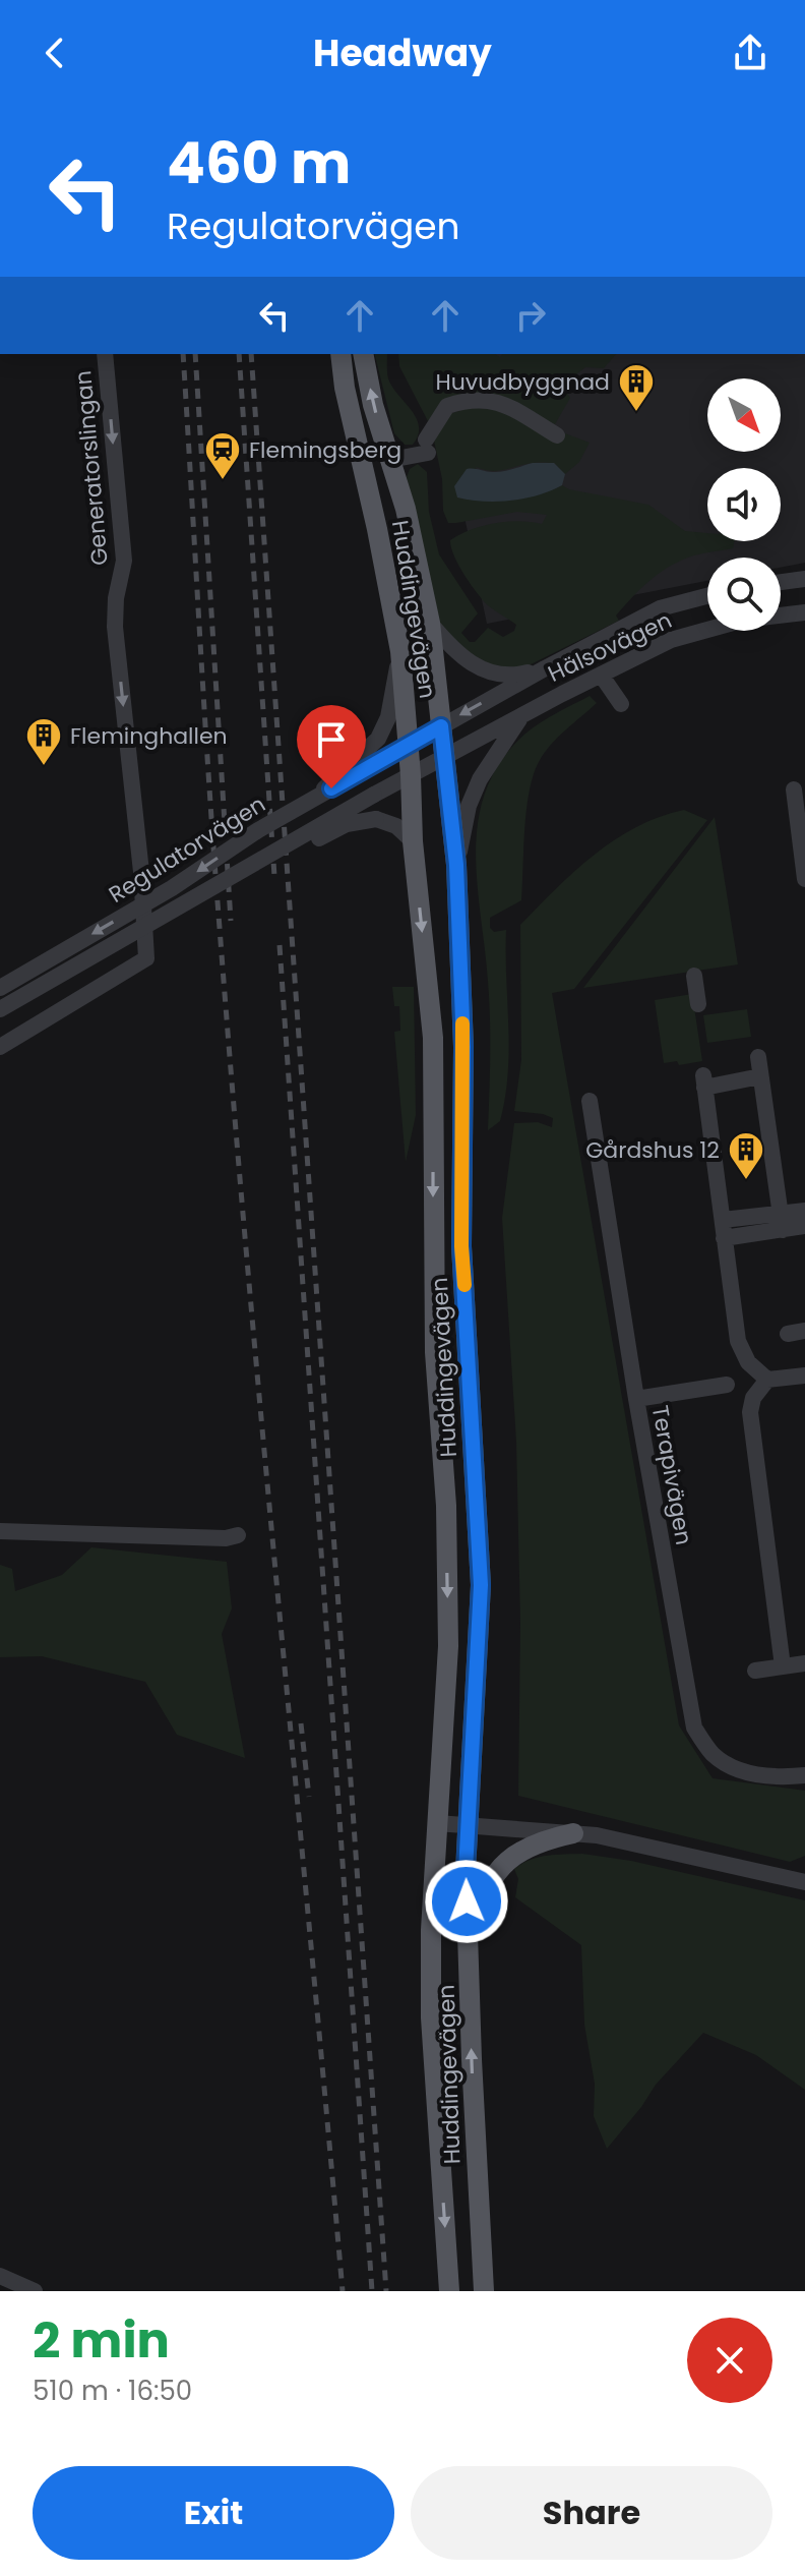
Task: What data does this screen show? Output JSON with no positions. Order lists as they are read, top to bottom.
{
  "streets": {
    "main road": ["Huddingevägen"],
    "street": [
      "Generatorslingan",
      "Hälsovägen",
      "Regulatorvägen",
      "Terapivägen"
    ]
  },
  "crossings": [
    ["Huddingevägen", "Hälsovägen"],
    ["Huddingevägen", "Regulatorvägen"],
    ["Hälsovägen", "Regulatorvägen"]
  ],
  "one_way": ["Generatorslingan"],
  "places": {
    "building": ["Huvudbyggnad", "Fleminghallen", "Gårdshus 12"],
    "station": ["Flemingsberg"]
  },
  "north": "bottom right",
  "page": {
    "header": "Headway",
    "turn": ["460 m", "Regulatorvägen"],
    "heading": ["2 min", "510 m · 16:50"],
    "buttons": ["Exit", "Share"]
  }
}
